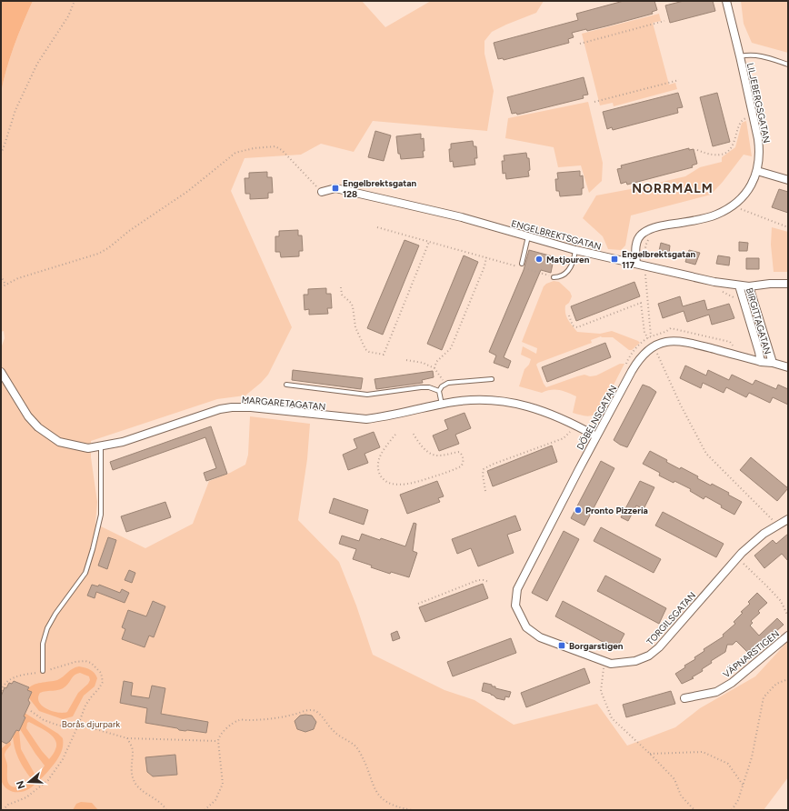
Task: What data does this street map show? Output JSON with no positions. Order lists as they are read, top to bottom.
{
  "streets": {
    "street": [
      "LILJEBERGSGATAN",
      "ENGELBREKTSGATAN",
      "BIRGITTAGATAN",
      "MARGARETAGATAN",
      "DÖBELNSGATAN",
      "TORGILSGATAN",
      "VÄPNARSTIGEN"
    ]
  },
  "crossings": [
    ["LILJEBERGSGATAN", "ENGELBREKTSGATAN"],
    ["ENGELBREKTSGATAN", "BIRGITTAGATAN"],
    ["BIRGITTAGATAN", "DÖBELNSGATAN"],
    ["MARGARETAGATAN", "DÖBELNSGATAN"],
    ["DÖBELNSGATAN", "TORGILSGATAN"]
  ],
  "districts": ["NORRMALM"],
  "parks": ["Borås djurpark"],
  "places": {
    "transit": ["Engelbrektsgatan 128", "Engelbrektsgatan 117", "Borgarstigen"],
    "other": ["Matjouren", "Pronto Pizzeria"]
  },
  "north": "left"
}
